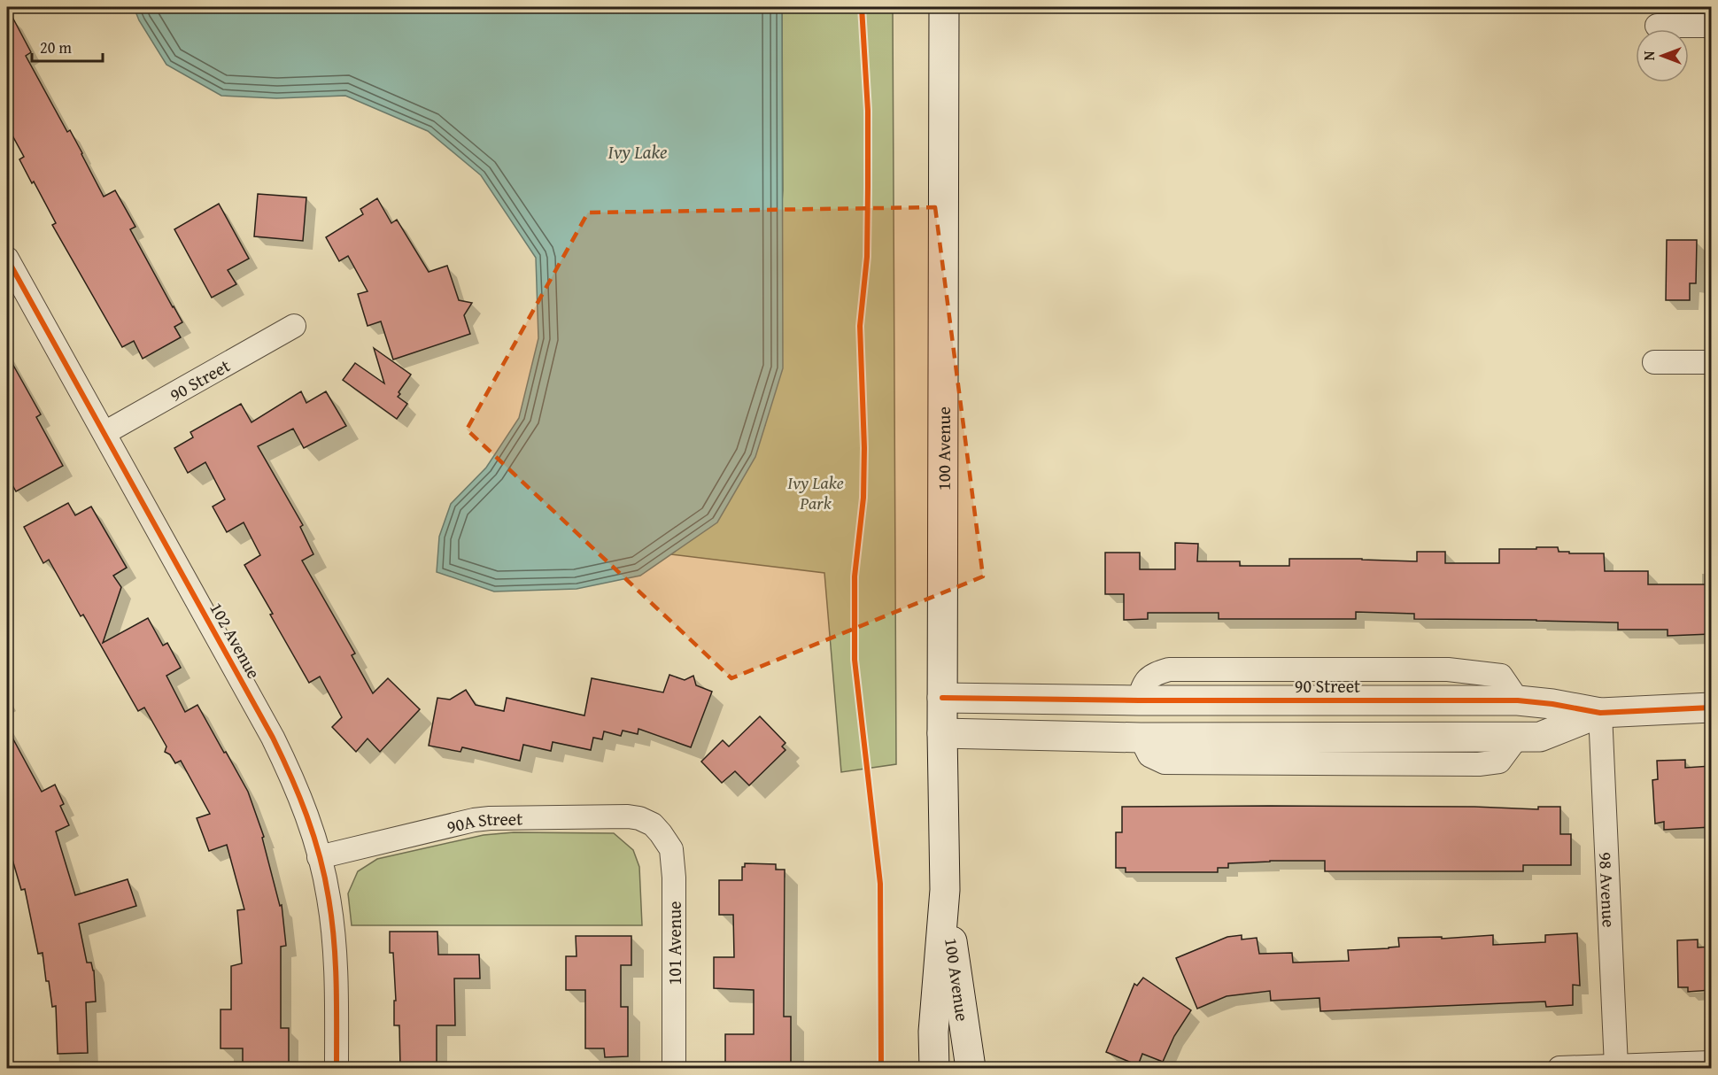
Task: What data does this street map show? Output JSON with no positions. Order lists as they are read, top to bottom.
{
  "streets": {
    "street": [
      "90 Street",
      "100 Avenue",
      "102 Avenue",
      "90A Street",
      "98 Avenue",
      "101 Avenue"
    ]
  },
  "crossings": [
    ["90 Street", "100 Avenue"],
    ["90 Street", "102 Avenue"],
    ["90 Street", "98 Avenue"],
    ["102 Avenue", "90A Street"],
    ["90A Street", "101 Avenue"]
  ],
  "water": ["Ivy Lake"],
  "parks": ["Ivy Lake Park"],
  "scale_bar": "20 m",
  "north": "left"
}
